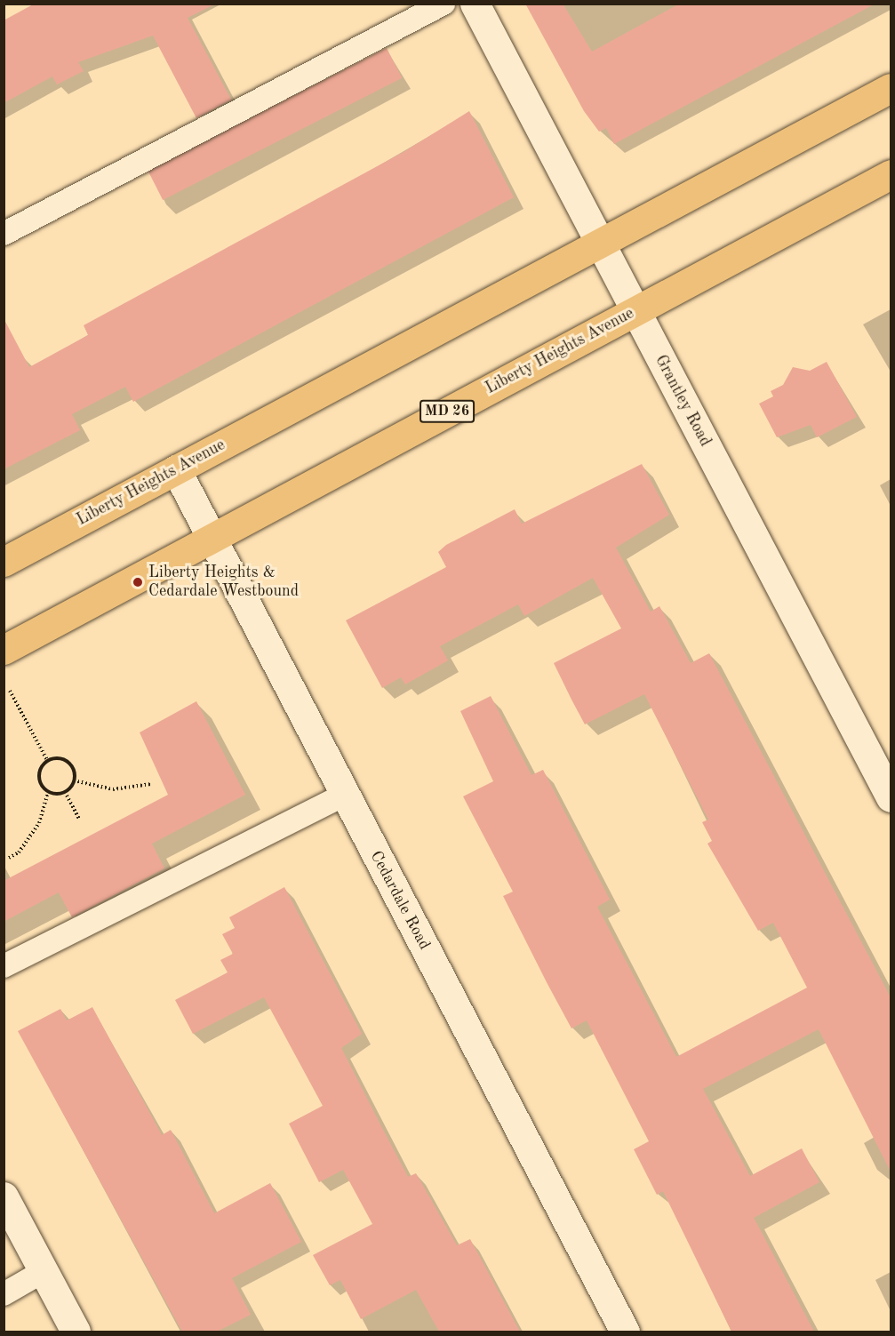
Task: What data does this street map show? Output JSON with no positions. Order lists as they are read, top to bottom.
{
  "streets": {
    "main road": ["Liberty Heights Avenue", "MD 26"],
    "street": ["Grantley Road", "Cedardale Road"]
  },
  "crossings": [
    ["Liberty Heights Avenue", "Grantley Road"],
    ["Liberty Heights Avenue", "Cedardale Road"]
  ],
  "places": ["Liberty Heights & Cedardale Westbound"]
}
